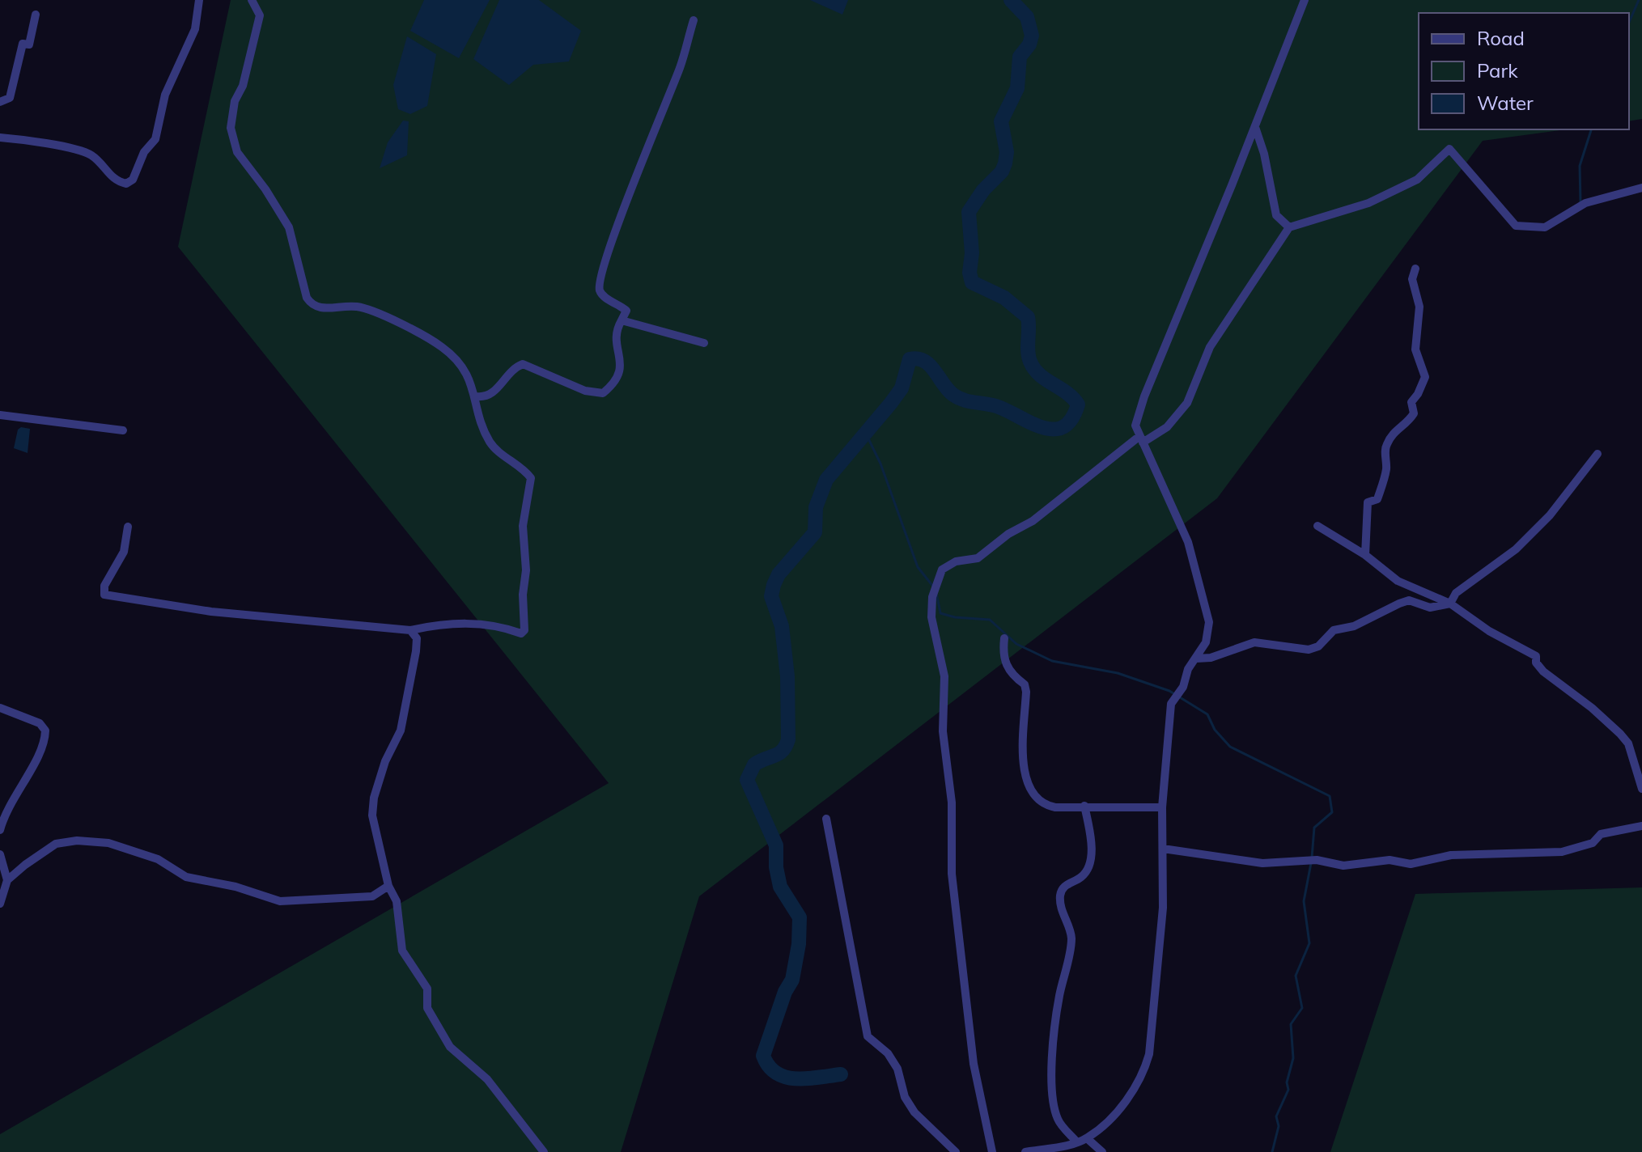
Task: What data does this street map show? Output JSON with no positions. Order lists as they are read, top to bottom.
{
  "legend": ["Road", "Park", "Water"]
}
